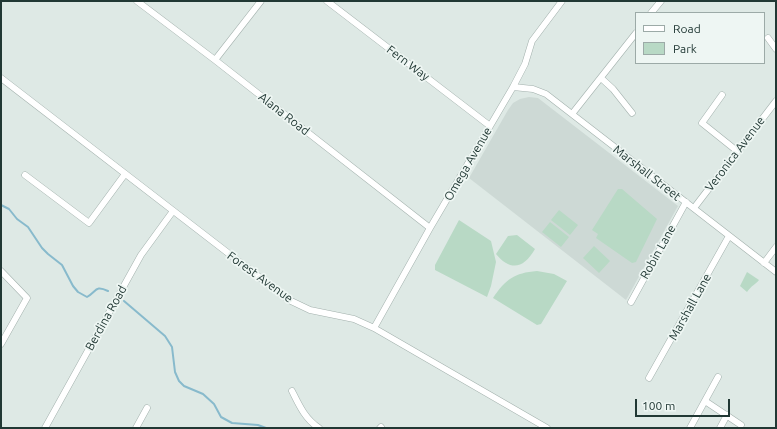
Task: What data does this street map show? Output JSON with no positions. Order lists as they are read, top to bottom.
{
  "streets": {
    "street": [
      "Fern Way",
      "Alana Road",
      "Veronica Avenue",
      "Omega Avenue",
      "Marshall Street",
      "Robin Lane",
      "Forest Avenue",
      "Marshall Lane",
      "Berdina Road"
    ]
  },
  "crossings": [
    ["Fern Way", "Omega Avenue"],
    ["Alana Road", "Omega Avenue"],
    ["Veronica Avenue", "Marshall Street"],
    ["Omega Avenue", "Marshall Street"],
    ["Omega Avenue", "Forest Avenue"],
    ["Marshall Street", "Robin Lane"],
    ["Marshall Street", "Marshall Lane"],
    ["Forest Avenue", "Berdina Road"]
  ],
  "legend": ["Road", "Park"],
  "scale_bar": "100 m"
}
